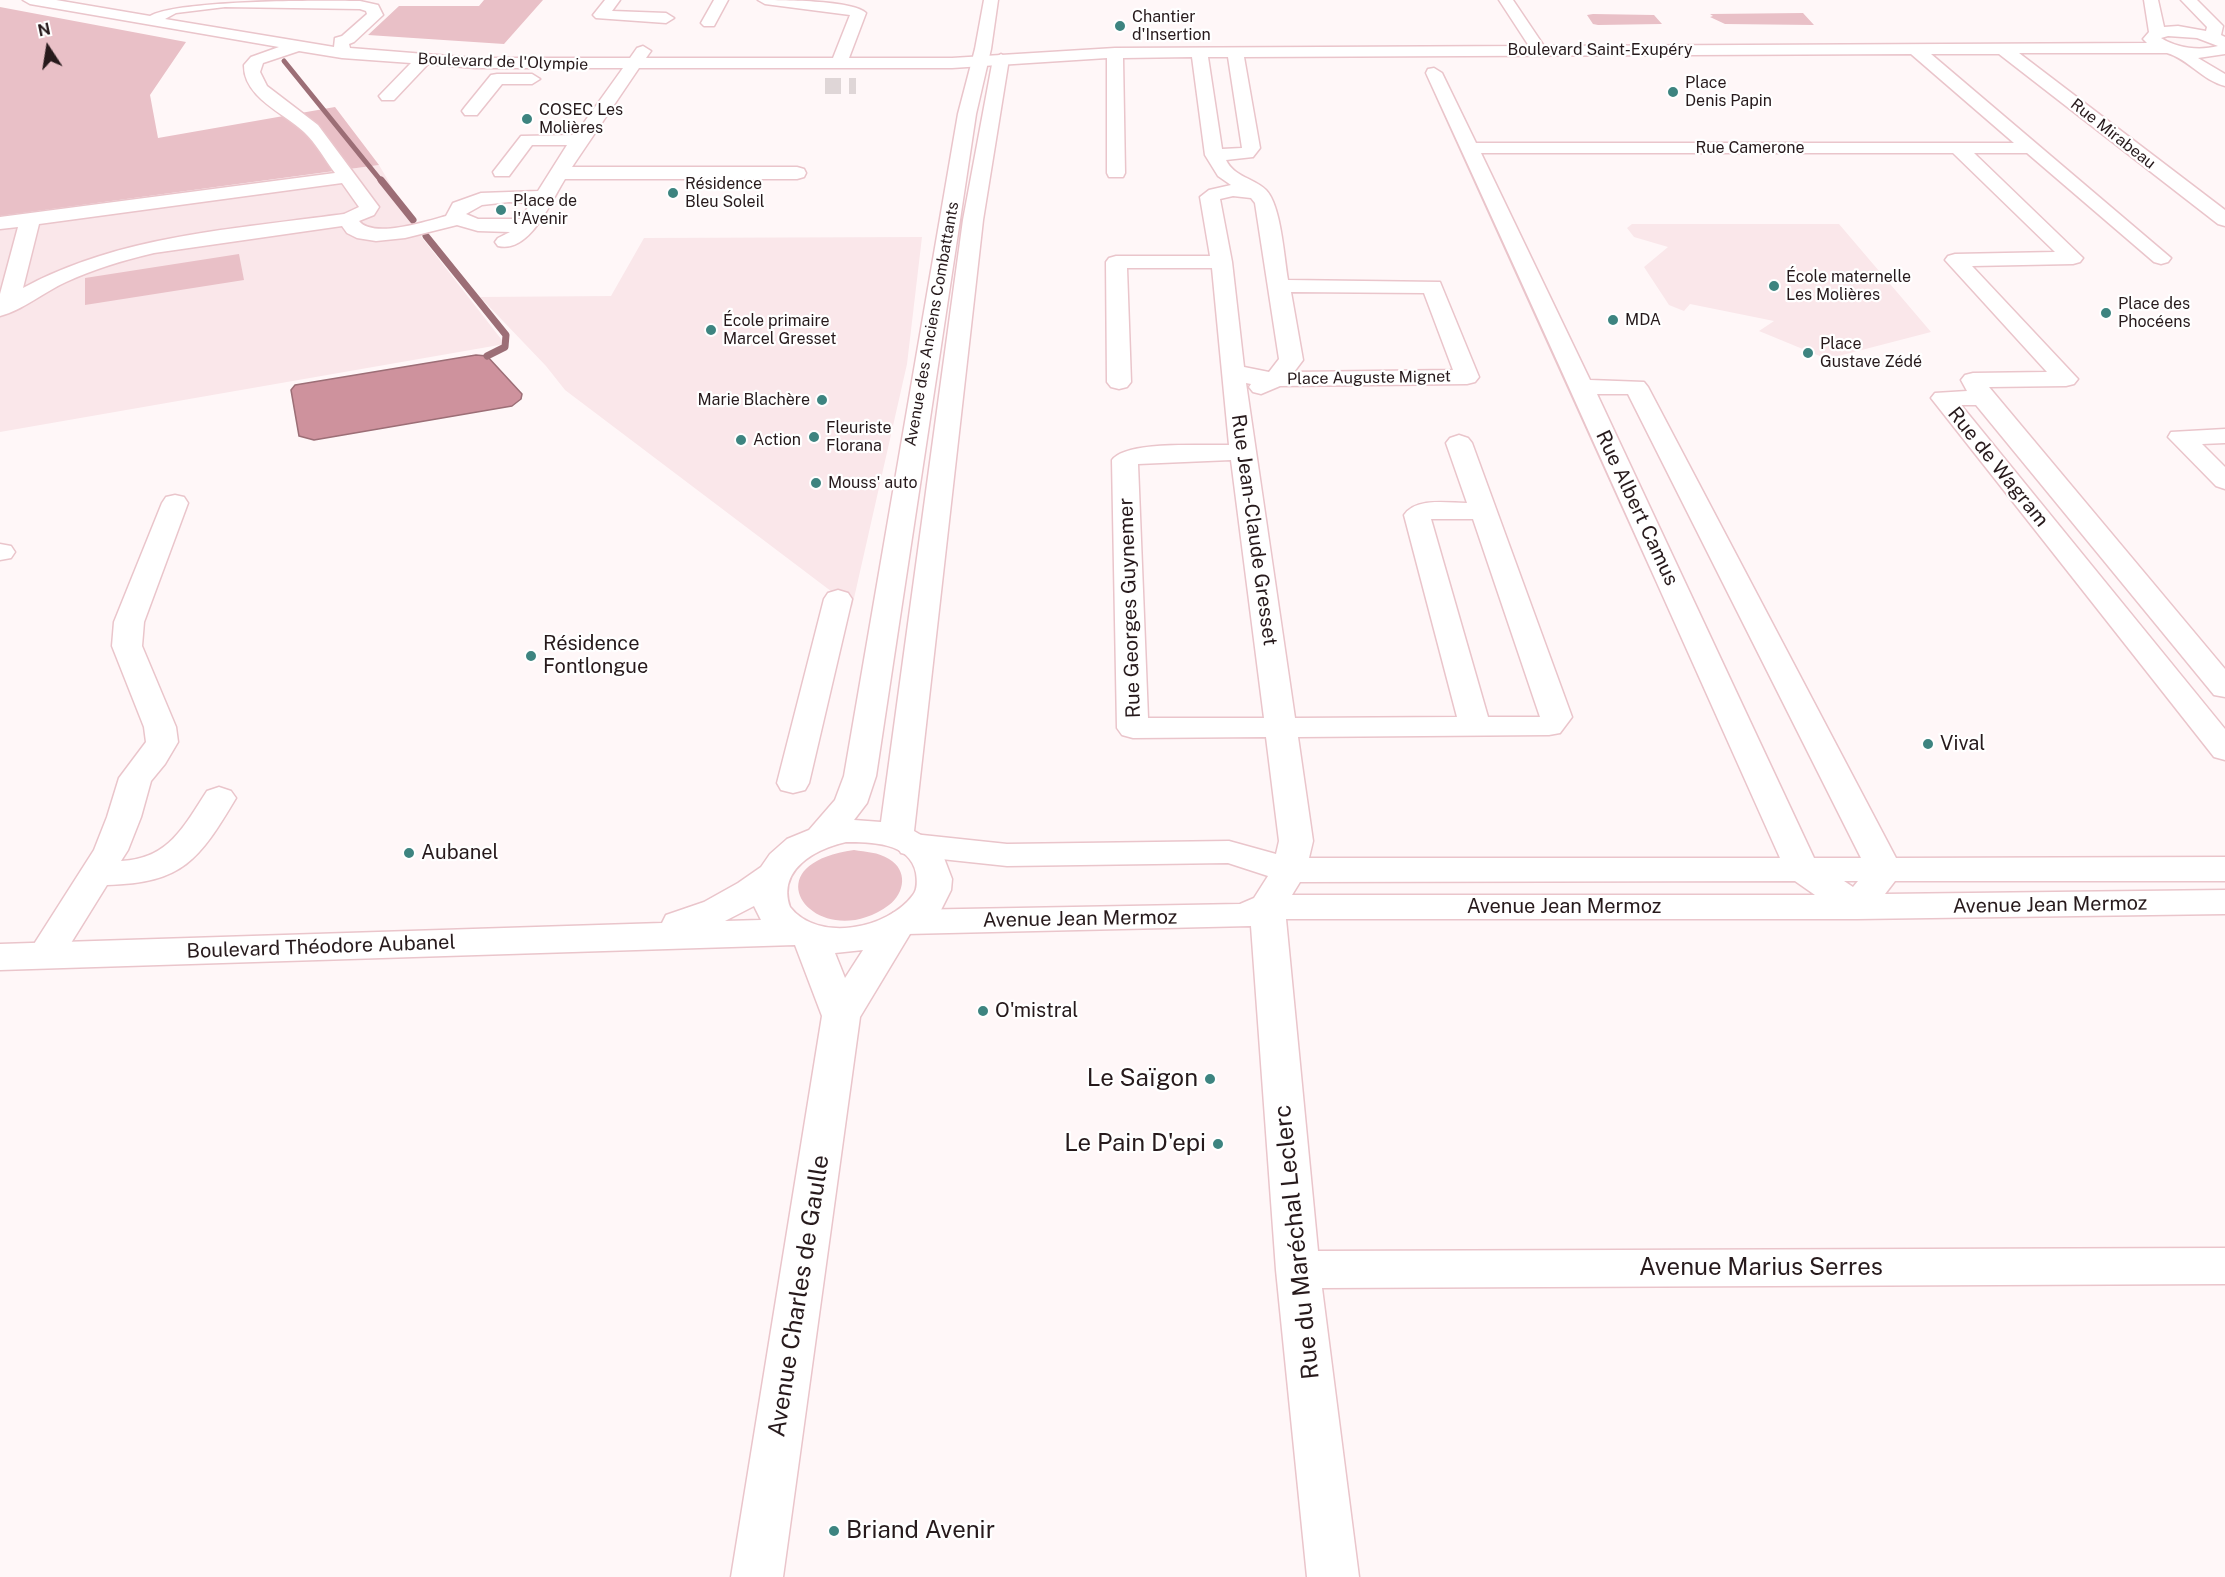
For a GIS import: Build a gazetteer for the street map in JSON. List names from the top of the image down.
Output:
{
  "streets": {
    "street": [
      "Boulevard Saint-Exupéry",
      "Boulevard de l'Olympie",
      "Rue Mirabeau",
      "Rue Camerone",
      "Avenue des Anciens Combattants",
      "Place Auguste Mignet",
      "Rue de Wagram",
      "Rue Albert Camus",
      "Rue Jean-Claude Gresset",
      "Rue Georges Guynemer",
      "Avenue Jean Mermoz",
      "Boulevard Théodore Aubanel",
      "Rue du Maréchal Leclerc",
      "Avenue Marius Serres",
      "Avenue Charles de Gaulle"
    ]
  },
  "crossings": [
    ["Boulevard Saint-Exupéry", "Boulevard de l'Olympie"],
    ["Boulevard Saint-Exupéry", "Rue Mirabeau"],
    ["Boulevard Saint-Exupéry", "Avenue des Anciens Combattants"],
    ["Boulevard de l'Olympie", "Avenue des Anciens Combattants"],
    ["Rue Camerone", "Rue Albert Camus"],
    ["Avenue des Anciens Combattants", "Avenue Jean Mermoz"],
    ["Avenue des Anciens Combattants", "Boulevard Théodore Aubanel"],
    ["Avenue des Anciens Combattants", "Avenue Charles de Gaulle"],
    ["Rue Albert Camus", "Avenue Jean Mermoz"],
    ["Rue Jean-Claude Gresset", "Rue Georges Guynemer"],
    ["Rue Jean-Claude Gresset", "Avenue Jean Mermoz"],
    ["Rue Jean-Claude Gresset", "Rue du Maréchal Leclerc"],
    ["Avenue Jean Mermoz", "Boulevard Théodore Aubanel"],
    ["Avenue Jean Mermoz", "Rue du Maréchal Leclerc"],
    ["Avenue Jean Mermoz", "Avenue Charles de Gaulle"],
    ["Boulevard Théodore Aubanel", "Avenue Charles de Gaulle"],
    ["Rue du Maréchal Leclerc", "Avenue Marius Serres"]
  ],
  "places": [
    "Chantier d'Insertion",
    "Place Denis Papin",
    "COSEC Les Molières",
    "Résidence Bleu Soleil",
    "Place de l'Avenir",
    "École maternelle Les Molières",
    "Place des Phocéens",
    "MDA",
    "École primaire Marcel Gresset",
    "Place Gustave Zédé",
    "Marie Blachère",
    "Fleuriste Florana",
    "Action",
    "Mouss' auto",
    "Résidence Fontlongue",
    "Vival",
    "Aubanel",
    "O'mistral",
    "Le Saïgon",
    "Le Pain D'epi",
    "Briand Avenir"
  ],
  "north": "top"
}
